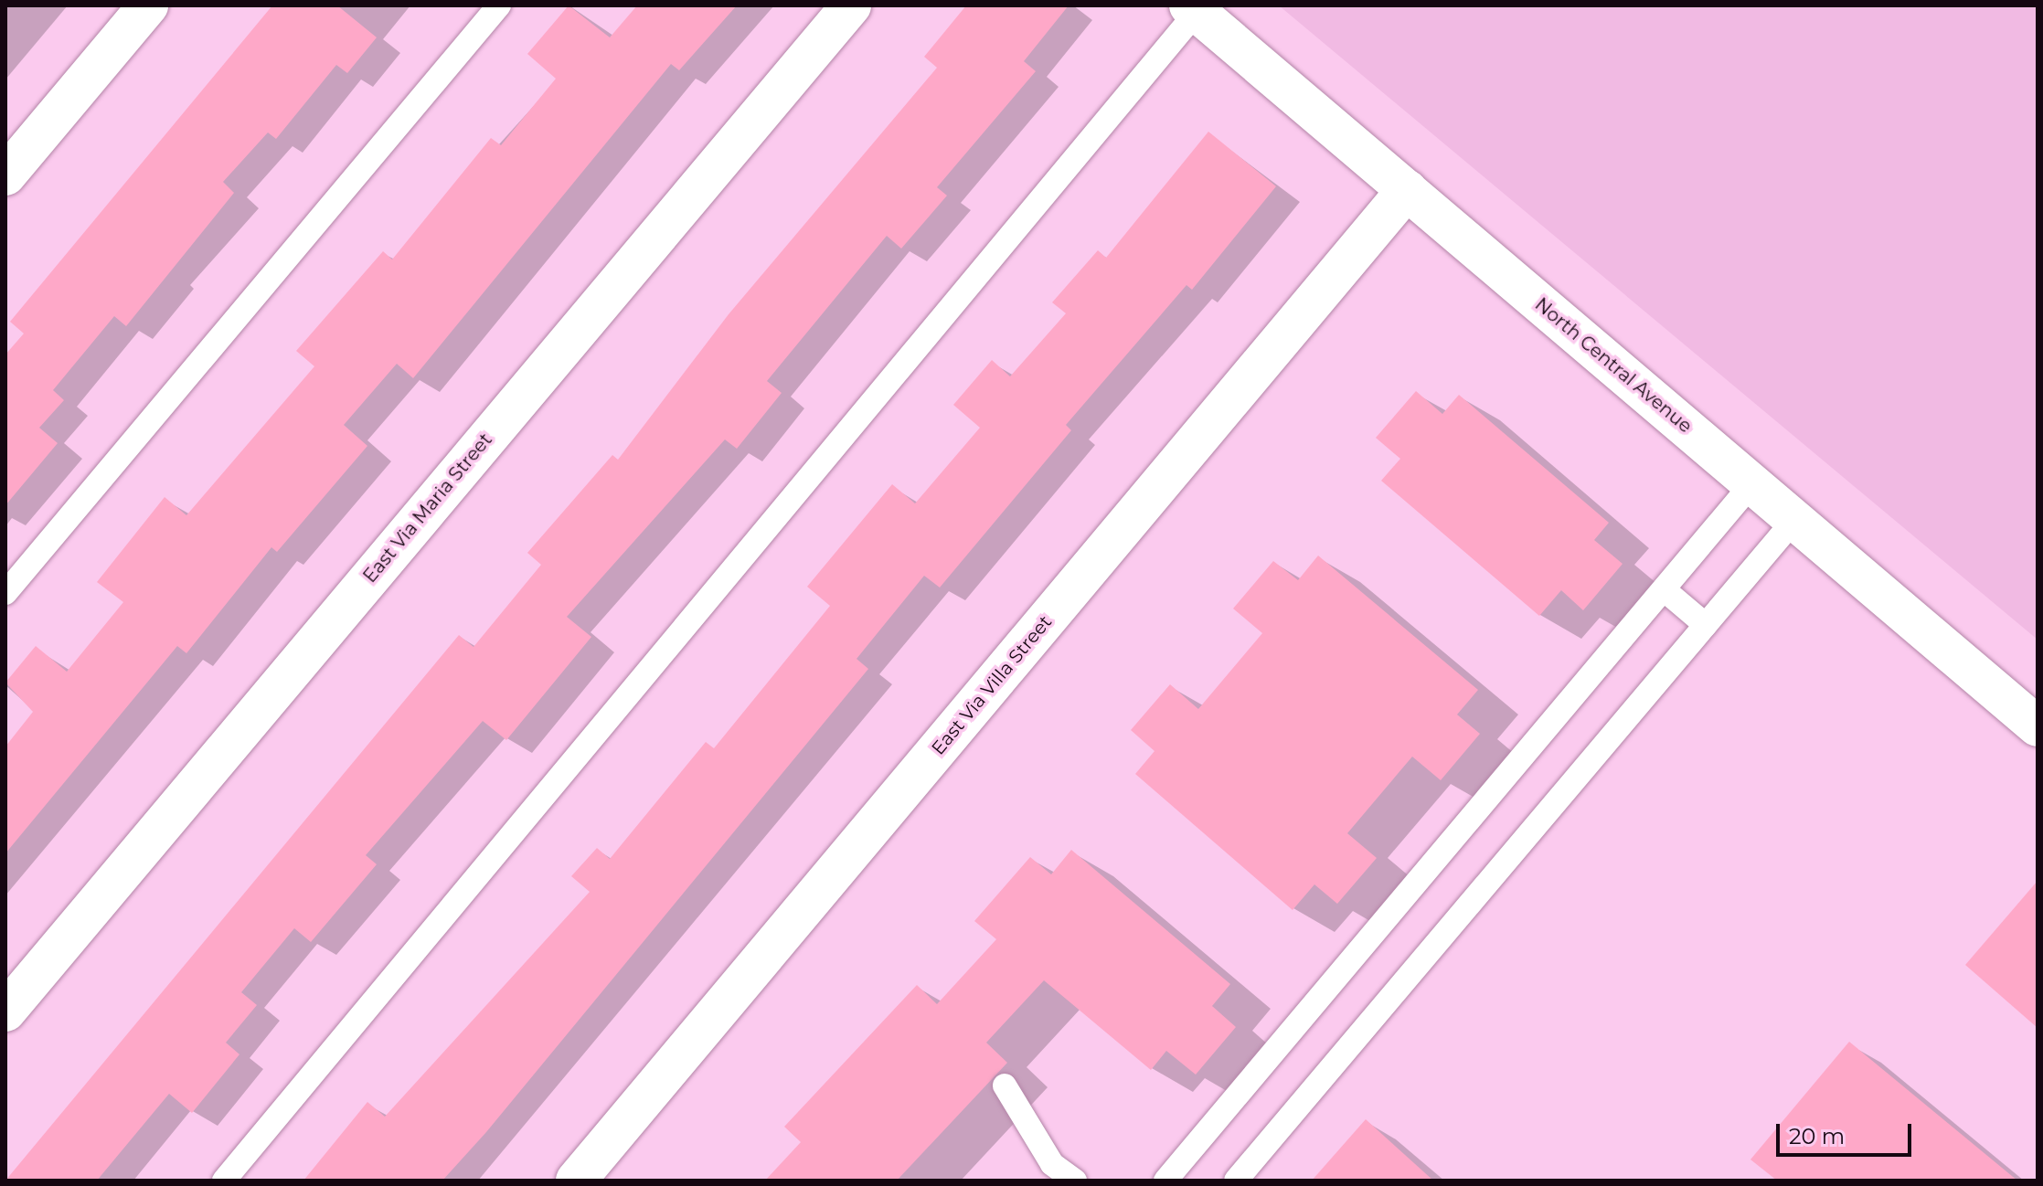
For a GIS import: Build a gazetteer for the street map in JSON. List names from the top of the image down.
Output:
{
  "streets": {
    "street": ["North Central Avenue", "East Via Maria Street", "East Via Villa Street"]
  },
  "crossings": [
    ["North Central Avenue", "East Via Villa Street"]
  ],
  "scale_bar": "20 m"
}
